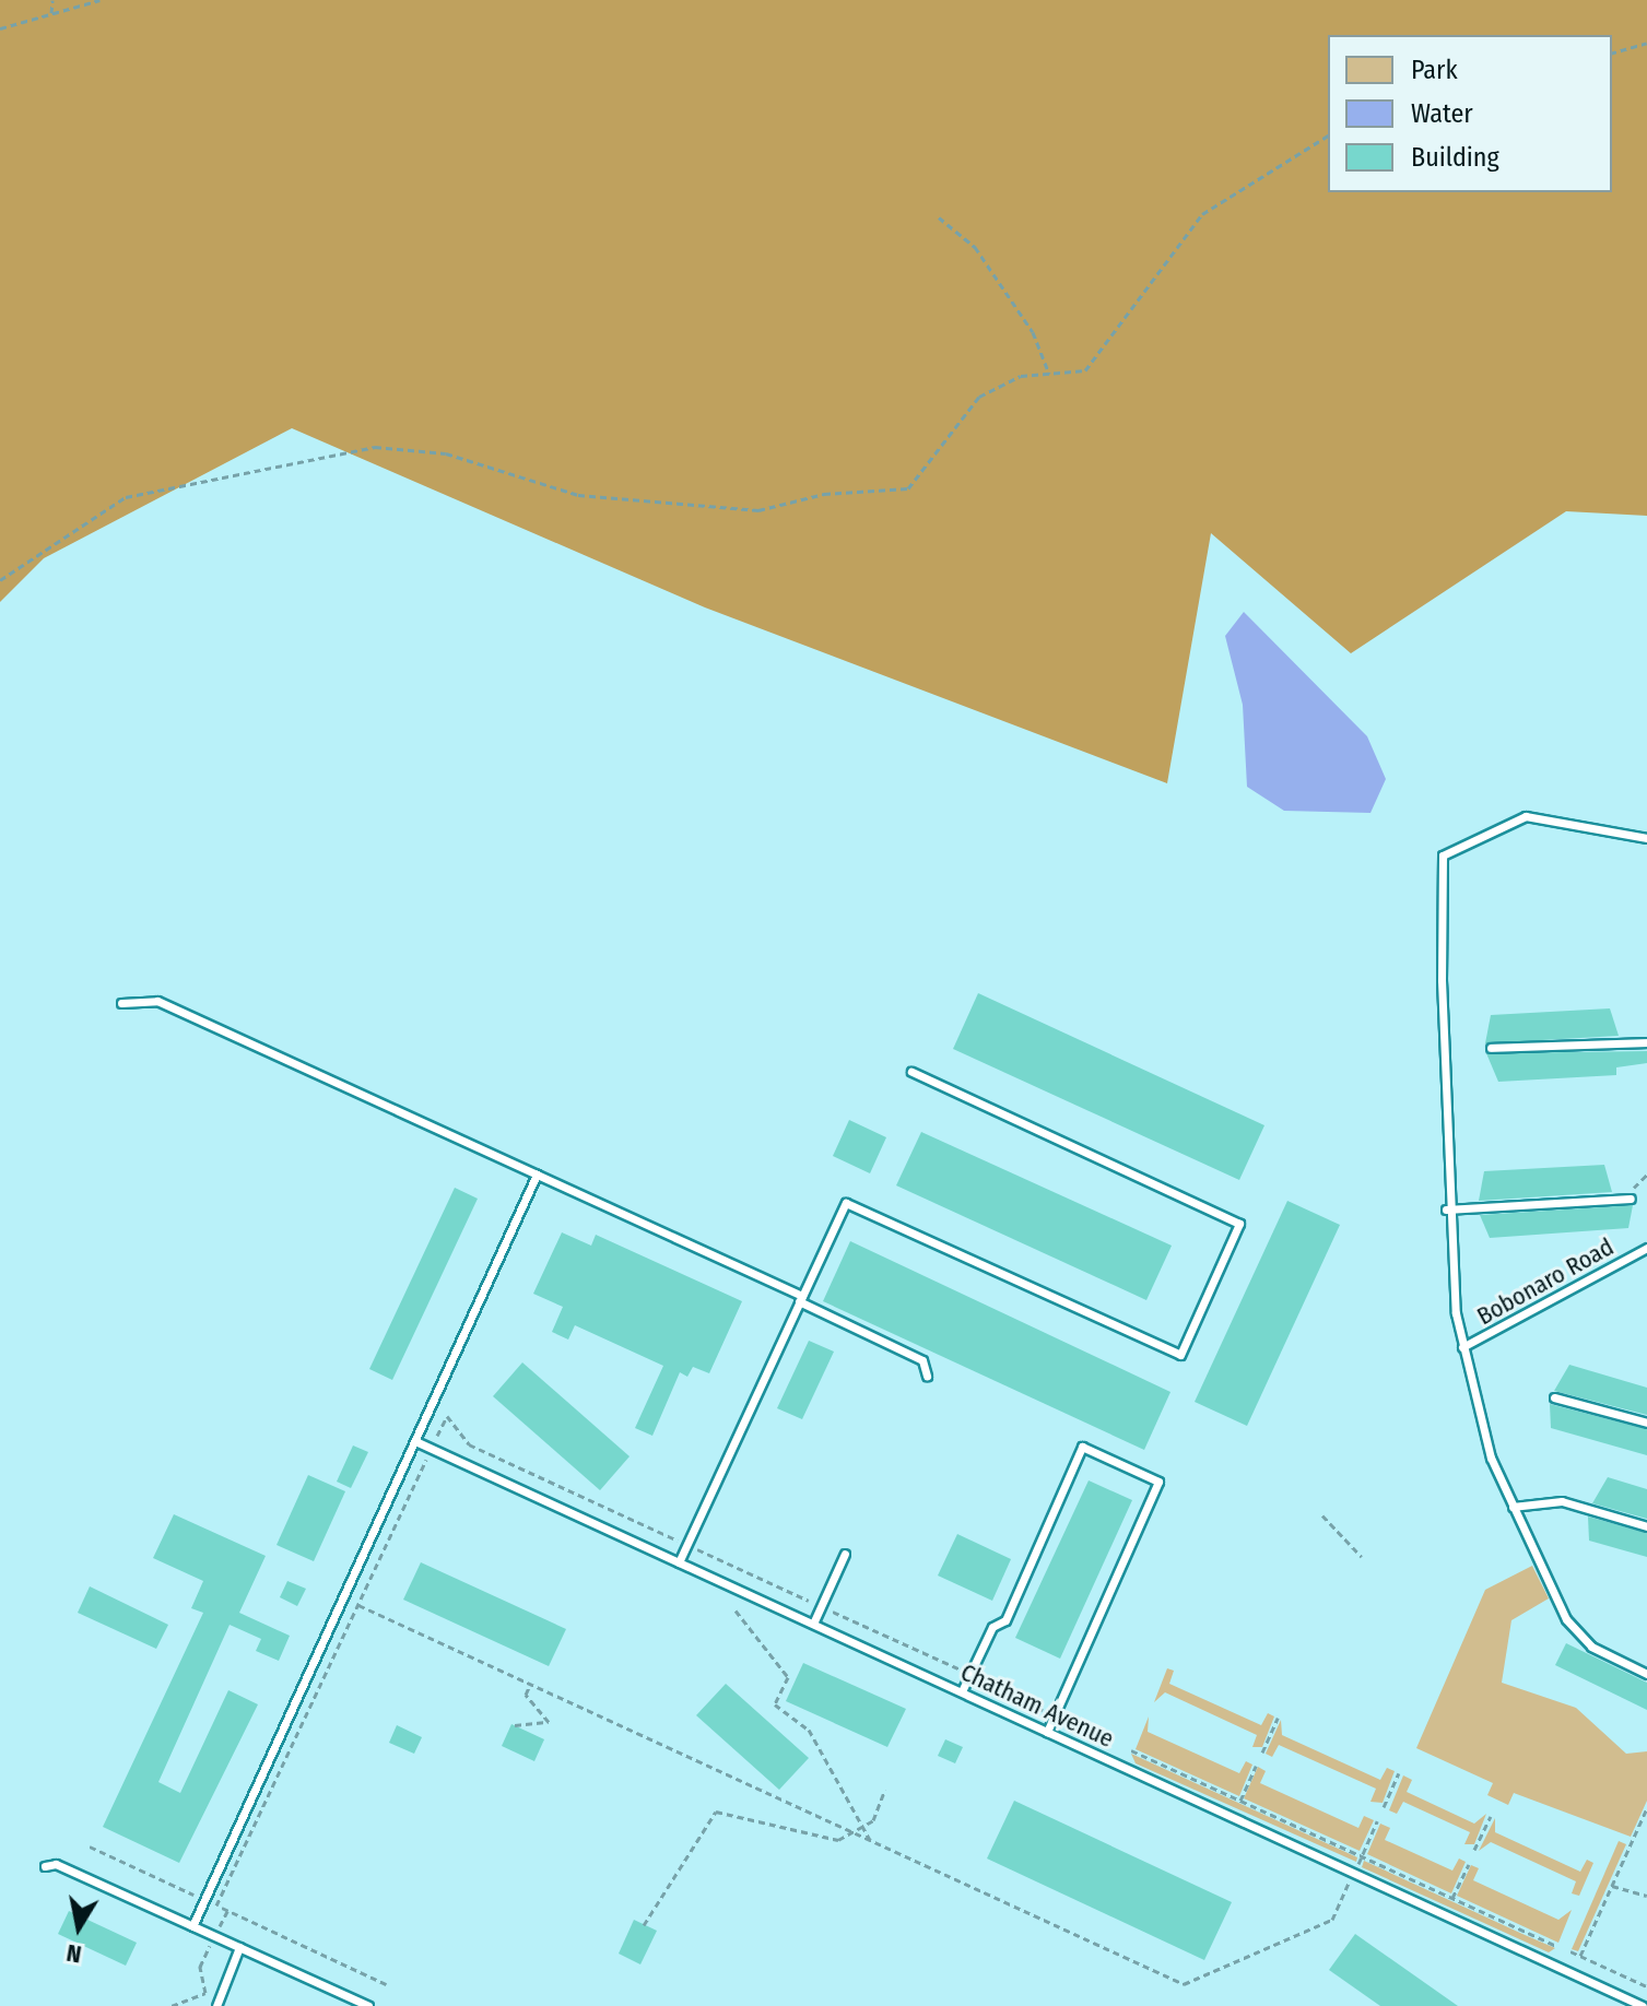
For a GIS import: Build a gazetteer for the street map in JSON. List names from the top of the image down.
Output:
{
  "streets": {
    "lane": ["Bobonaro Road", "Chatham Avenue"]
  },
  "legend": ["Park", "Water", "Building"],
  "north": "bottom"
}
